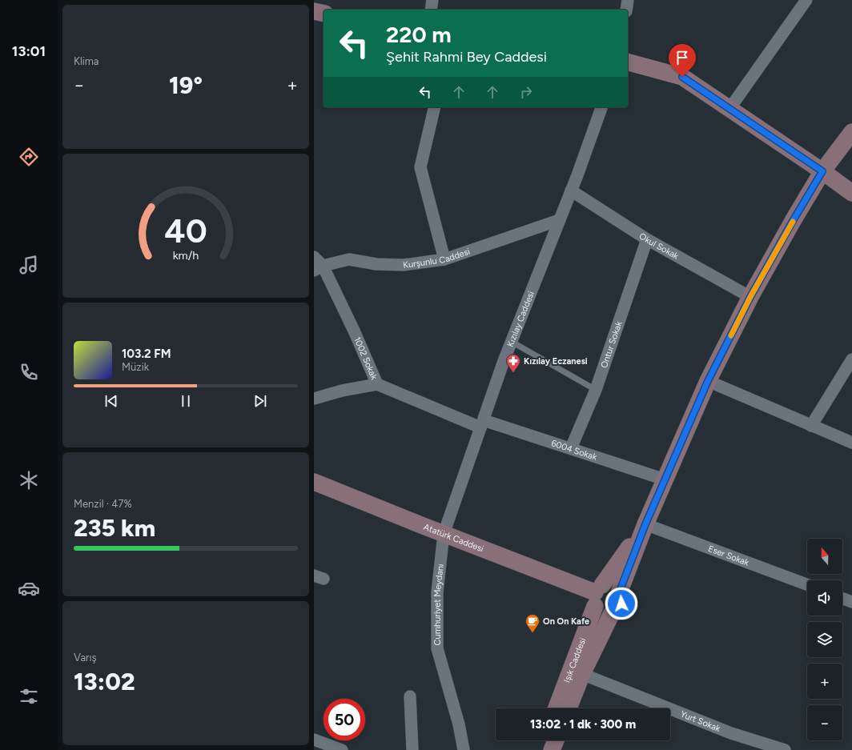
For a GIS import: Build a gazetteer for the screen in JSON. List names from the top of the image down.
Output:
{
  "streets": {
    "main road": ["Atatürk Caddesi", "Işık Caddesi"],
    "street": [
      "Okul Sokak",
      "Kurşunlu Caddesi",
      "Kızılay Caddesi",
      "Ontur Sokak",
      "1002 Sokak",
      "6004 Sokak",
      "Eser Sokak",
      "Cumhuriyet Meydanı",
      "Yurt Sokak"
    ]
  },
  "crossings": [
    ["Okul Sokak", "Kızılay Caddesi"],
    ["Okul Sokak", "Ontur Sokak"],
    ["Okul Sokak", "Işık Caddesi"],
    ["Kurşunlu Caddesi", "Kızılay Caddesi"],
    ["Kurşunlu Caddesi", "1002 Sokak"],
    ["Kızılay Caddesi", "1002 Sokak"],
    ["Kızılay Caddesi", "6004 Sokak"],
    ["Kızılay Caddesi", "Atatürk Caddesi"],
    ["Kızılay Caddesi", "Cumhuriyet Meydanı"],
    ["Ontur Sokak", "6004 Sokak"],
    ["1002 Sokak", "6004 Sokak"],
    ["6004 Sokak", "Işık Caddesi"],
    ["Atatürk Caddesi", "Cumhuriyet Meydanı"],
    ["Atatürk Caddesi", "Işık Caddesi"],
    ["Eser Sokak", "Işık Caddesi"],
    ["Işık Caddesi", "Yurt Sokak"]
  ],
  "places": {
    "pharmacy": ["Kızılay Eczanesi"],
    "cafe": ["On On Kafe"]
  },
  "north": "top",
  "page": {
    "tabs": "13:01",
    "tile": [
      "Klima",
      ["Menzil · 47%", "235 km"],
      ["Varış", "13:02"]
    ],
    "turn": ["220 m", "Şehit Rahmi Bey Caddesi"],
    "heat": ["−", "19°", "+"],
    "song": ["103.2 FM", "Müzik"],
    "map_buttons": ["+", "−"],
    "limit": "50",
    "trip": "13:02 · 1 dk · 300 m",
    "gauge": ["40", "km/h"]
  }
}
